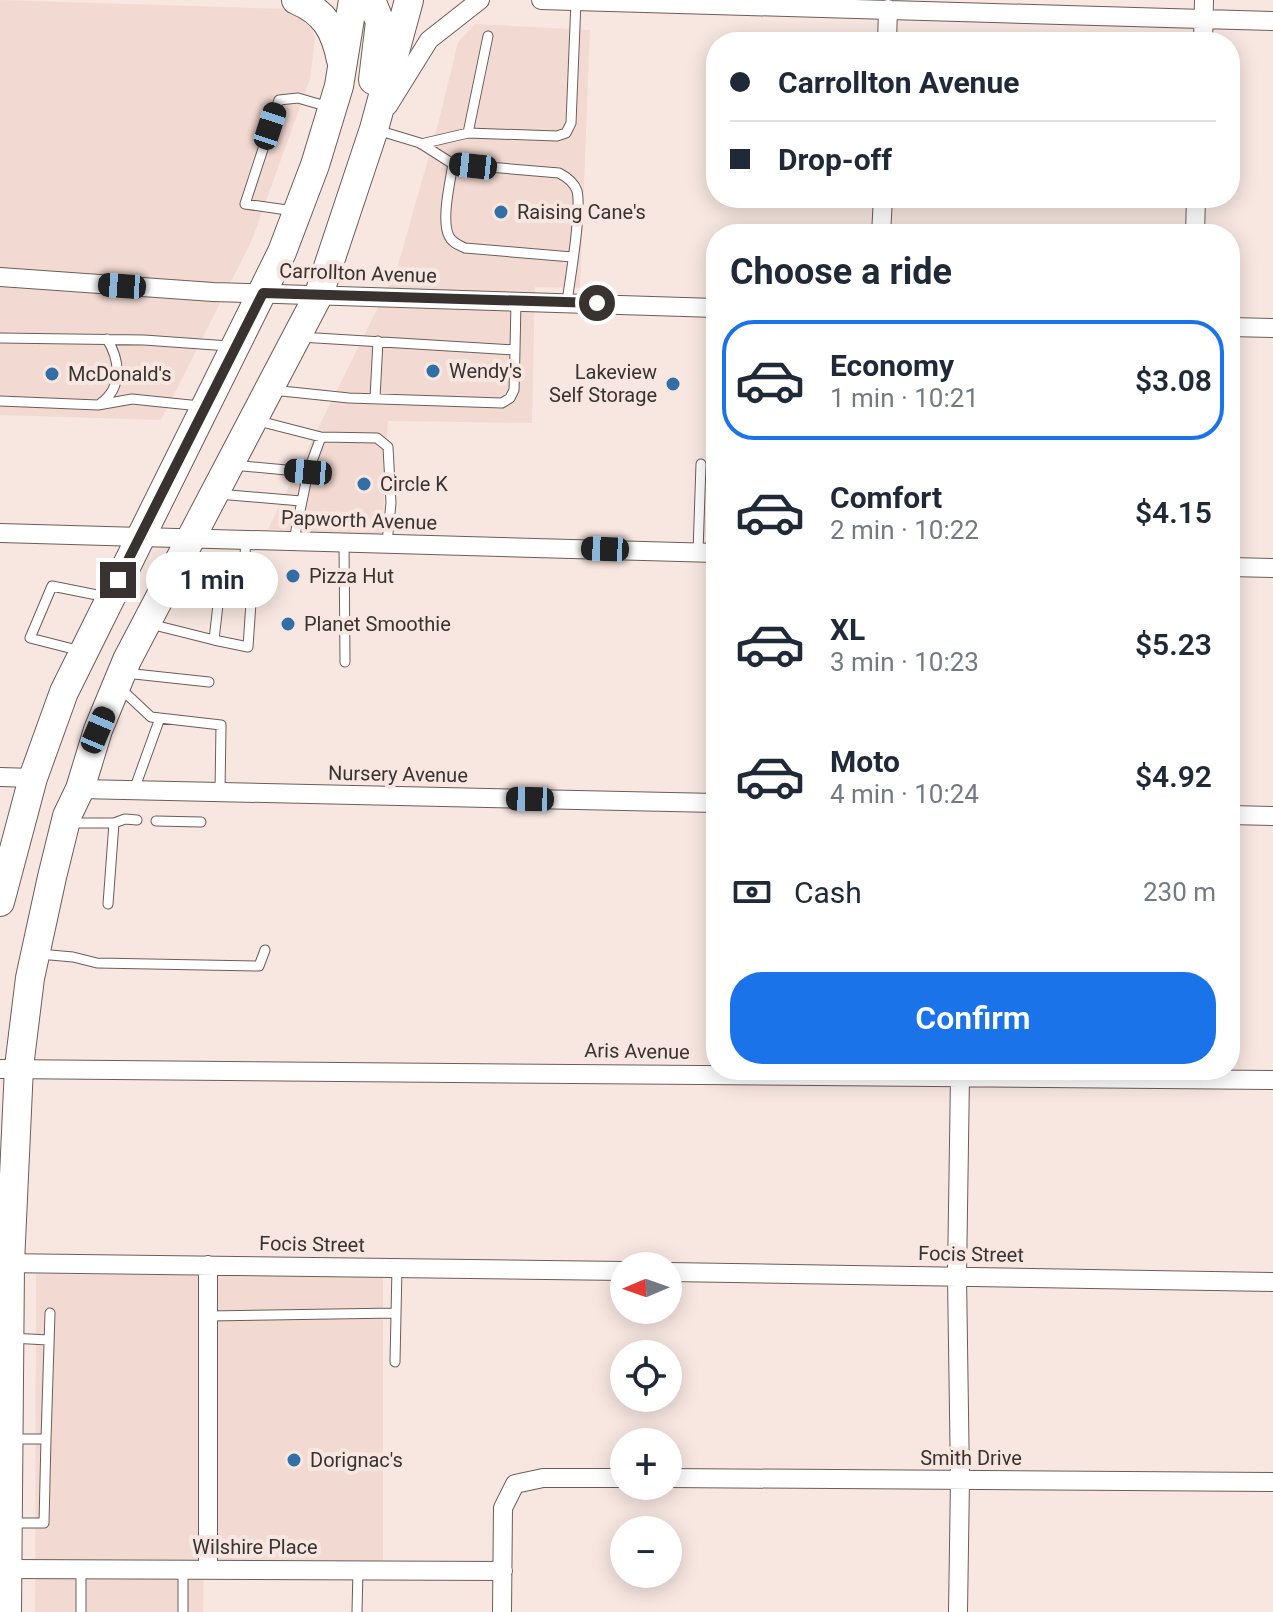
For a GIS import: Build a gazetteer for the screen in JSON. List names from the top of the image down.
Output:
{
  "streets": {
    "street": [
      "Carrollton Avenue",
      "Papworth Avenue",
      "Nursery Avenue",
      "Aris Avenue",
      "Focis Street",
      "Smith Drive",
      "Wilshire Place"
    ]
  },
  "places": [
    "Raising Cane's",
    "Wendy's",
    "McDonald's",
    "Lakeview Self Storage",
    "Circle K",
    "Pizza Hut",
    "Planet Smoothie",
    "Dorignac's"
  ],
  "north": "left",
  "page": {
    "banner": ["Carrollton Avenue", "Drop-off"],
    "heading": "Choose a ride",
    "list": [
      {
        "name": "Economy",
        "note": "1 min · 10:21",
        "value": "$3.08"
      },
      {
        "name": "Comfort",
        "note": "2 min · 10:22",
        "value": "$4.15"
      },
      {
        "name": "XL",
        "note": "3 min · 10:23",
        "value": "$5.23"
      },
      {
        "name": "Moto",
        "note": "4 min · 10:24",
        "value": "$4.92"
      }
    ],
    "bubble": "1 min",
    "pay": ["Cash", "230 m"],
    "buttons": "Confirm",
    "map_buttons": ["+", "−"]
  }
}
